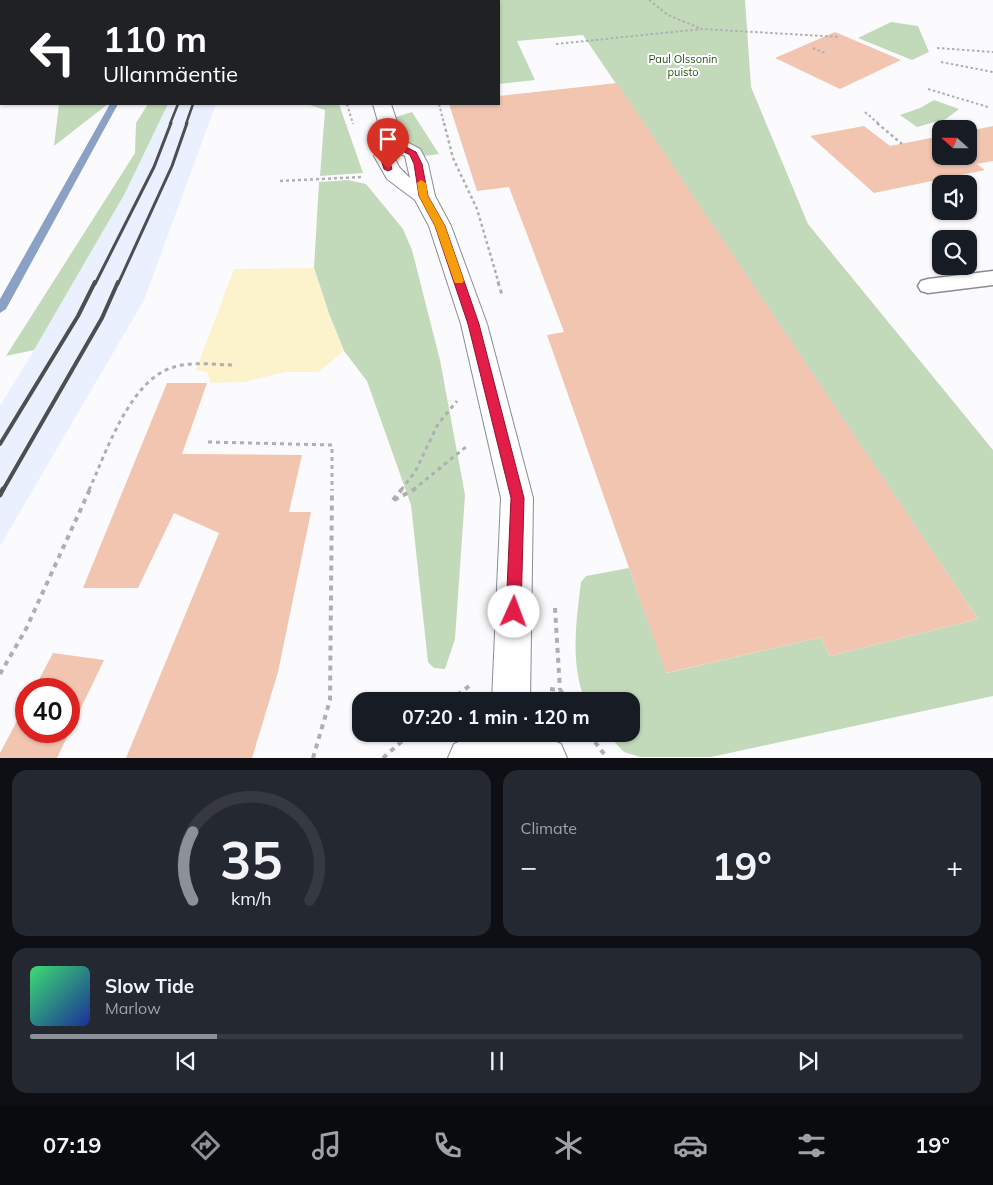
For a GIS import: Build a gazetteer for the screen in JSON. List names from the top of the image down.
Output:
{
  "parks": ["Paul Olssonin puisto"],
  "north": "left",
  "page": {
    "turn": ["110 m", "Ullanmäentie"],
    "limit": "40",
    "trip": "07:20 · 1 min · 120 m",
    "tile": "Climate",
    "heat": ["−", "19°", "+"],
    "song": ["Slow Tide", "Marlow"],
    "tabs": ["07:19", "19°"],
    "gauge": ["35", "km/h"]
  }
}
